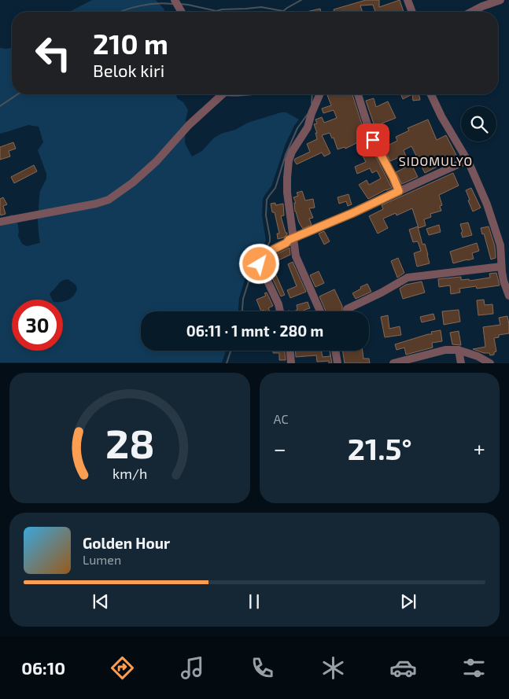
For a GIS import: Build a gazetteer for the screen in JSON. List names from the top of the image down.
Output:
{
  "districts": ["SIDOMULYO"],
  "page": {
    "turn": ["210 m", "Belok kiri"],
    "limit": "30",
    "trip": "06:11 · 1 mnt · 280 m",
    "tile": "AC",
    "heat": ["−", "21.5°", "+"],
    "song": ["Golden Hour", "Lumen"],
    "tabs": "06:10",
    "gauge": ["28", "km/h"]
  }
}
